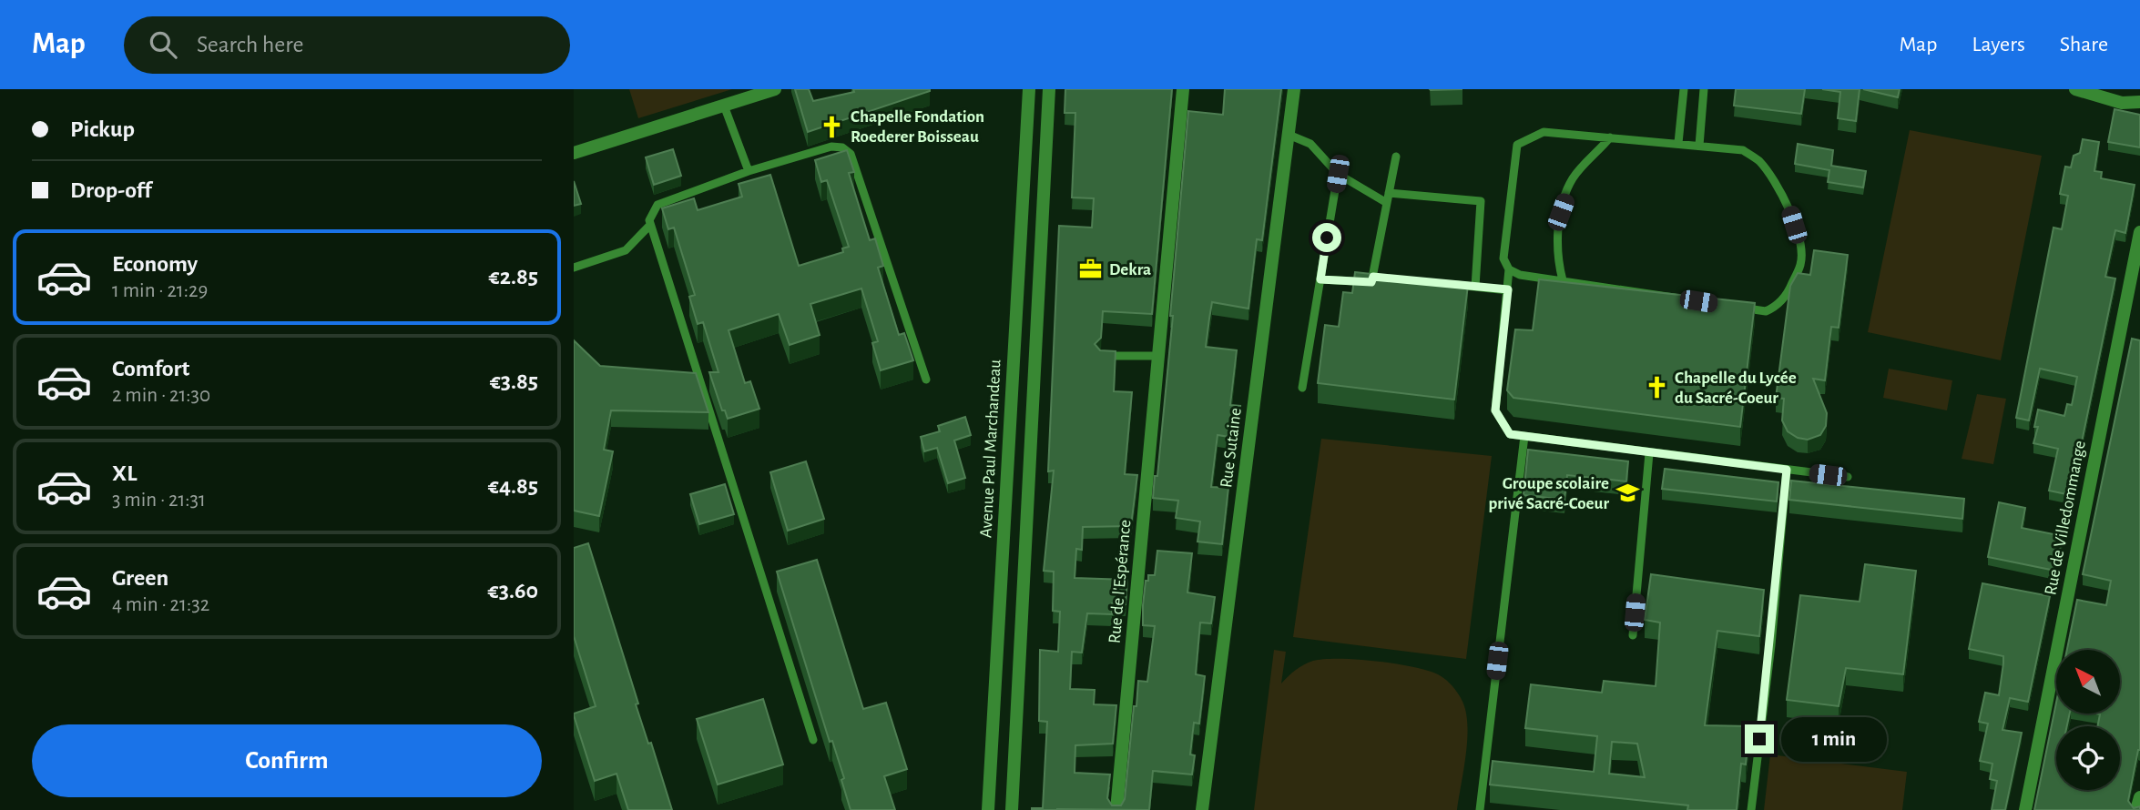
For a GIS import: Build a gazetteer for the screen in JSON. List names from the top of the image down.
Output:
{
  "streets": {
    "street": [
      "Rue Sutaine",
      "Avenue Paul Marchandeau",
      "Rue de Villedommange",
      "Rue de l'Espérance"
    ]
  },
  "places": {
    "church": ["Chapelle Fondation Roederer Boisseau", "Chapelle du Lycée du Sacré-Coeur"],
    "office": ["Dekra"],
    "school or university": ["Groupe scolaire privé Sacré-Coeur"]
  },
  "north": "top left",
  "page": {
    "header": "Map",
    "search": "Search here",
    "nav": ["Map", "Layers", "Share"],
    "banner": ["Pickup", "Drop-off"],
    "list": [
      {
        "name": "Economy",
        "note": "1 min · 21:29",
        "value": "€2.85"
      },
      {
        "name": "Comfort",
        "note": "2 min · 21:30",
        "value": "€3.85"
      },
      {
        "name": "XL",
        "note": "3 min · 21:31",
        "value": "€4.85"
      },
      {
        "name": "Green",
        "note": "4 min · 21:32",
        "value": "€3.60"
      }
    ],
    "buttons": "Confirm",
    "bubble": "1 min"
  }
}
